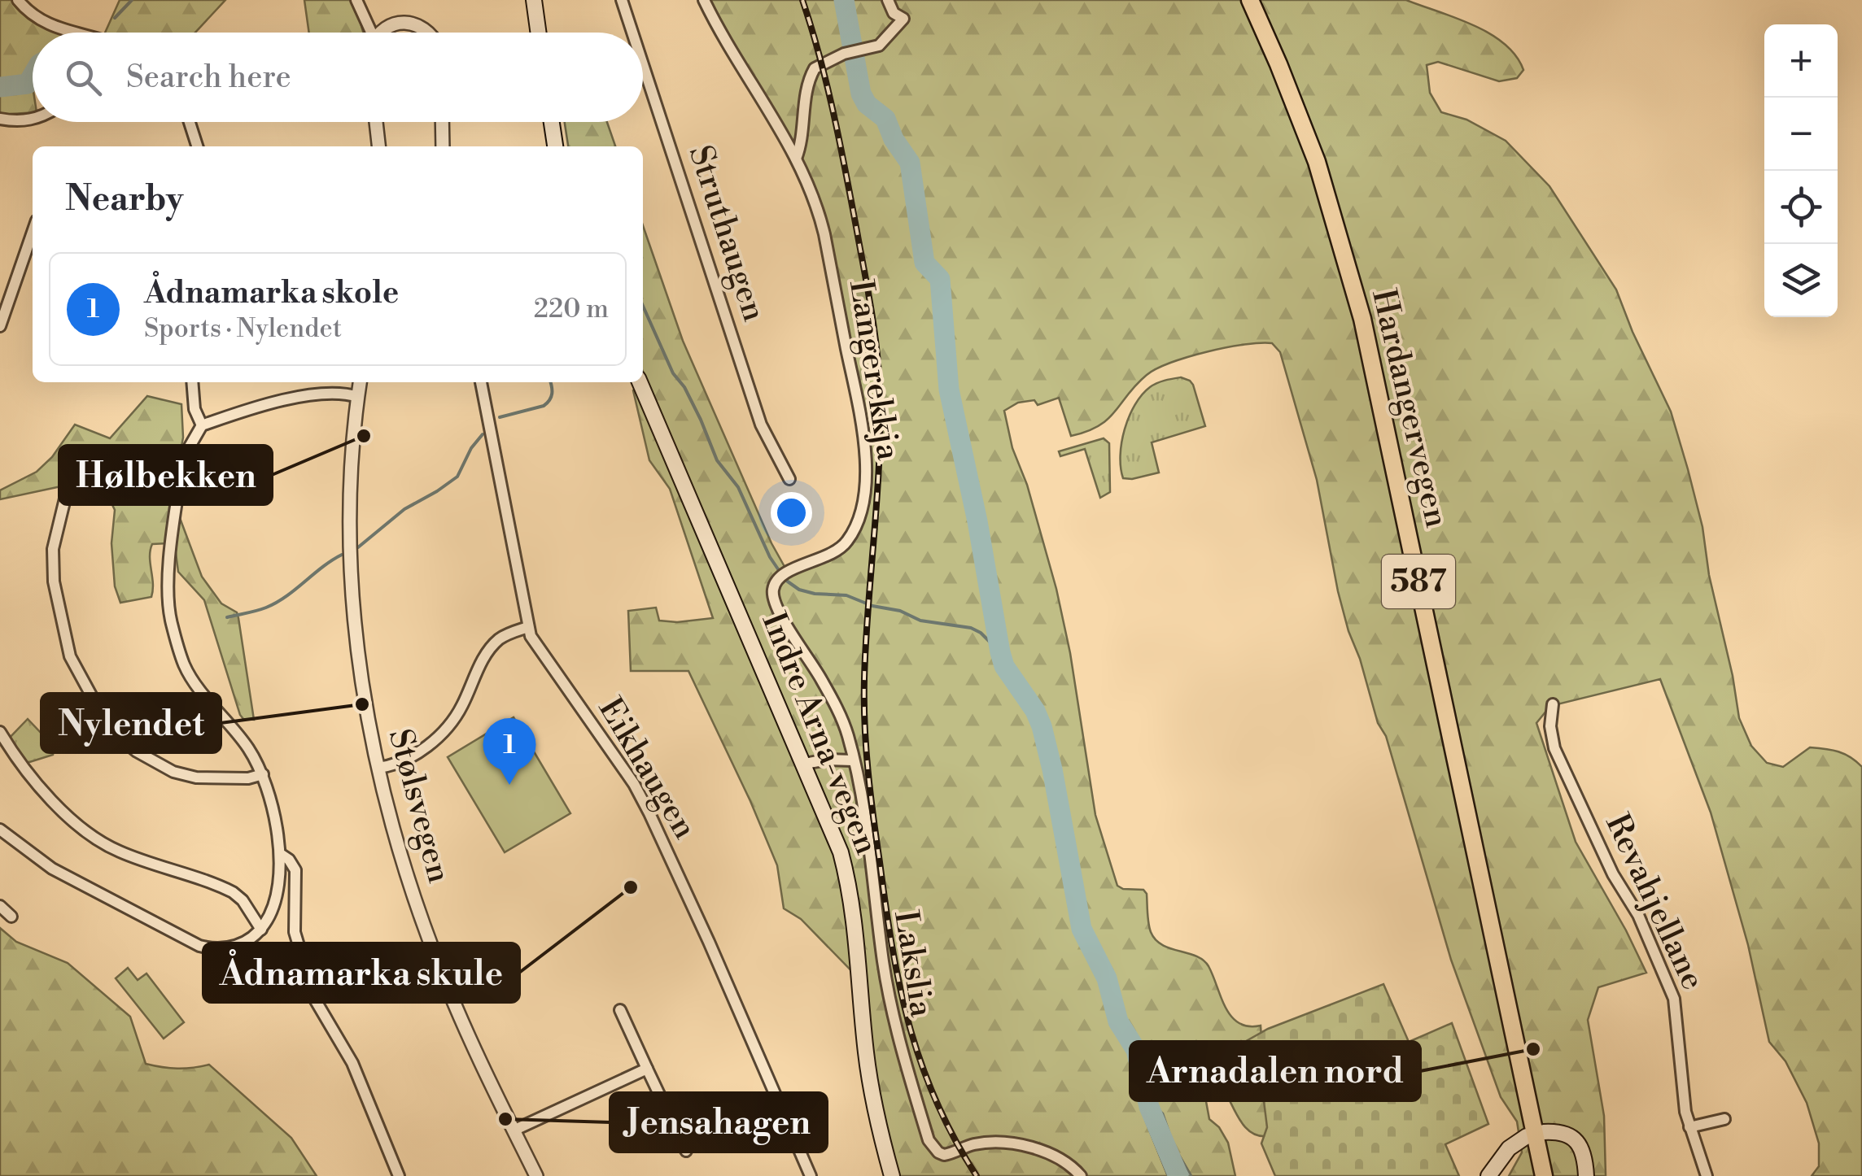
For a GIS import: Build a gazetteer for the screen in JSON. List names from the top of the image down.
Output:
{
  "streets": {
    "main road": ["Hardangervegen", "587", "Indre Arna-vegen"],
    "street": [
      "Struthaugen",
      "Langerekkja",
      "Eikhaugen",
      "Stølsvegen",
      "Revahjellane",
      "Lakslia"
    ]
  },
  "crossings": [
    ["Langerekkja", "Lakslia"]
  ],
  "places": [
    "Hølbekken",
    "Nylendet",
    "Ådnamarka skule",
    "Arnadalen nord",
    "Jensahagen"
  ],
  "page": {
    "map_buttons": ["+", "−"],
    "search": "Search here",
    "heading": "Nearby",
    "list": [
      {
        "mark": "1",
        "name": "Ådnamarka skole",
        "note": "Sports · Nylendet",
        "value": "220 m"
      }
    ],
    "pins": "1"
  }
}
